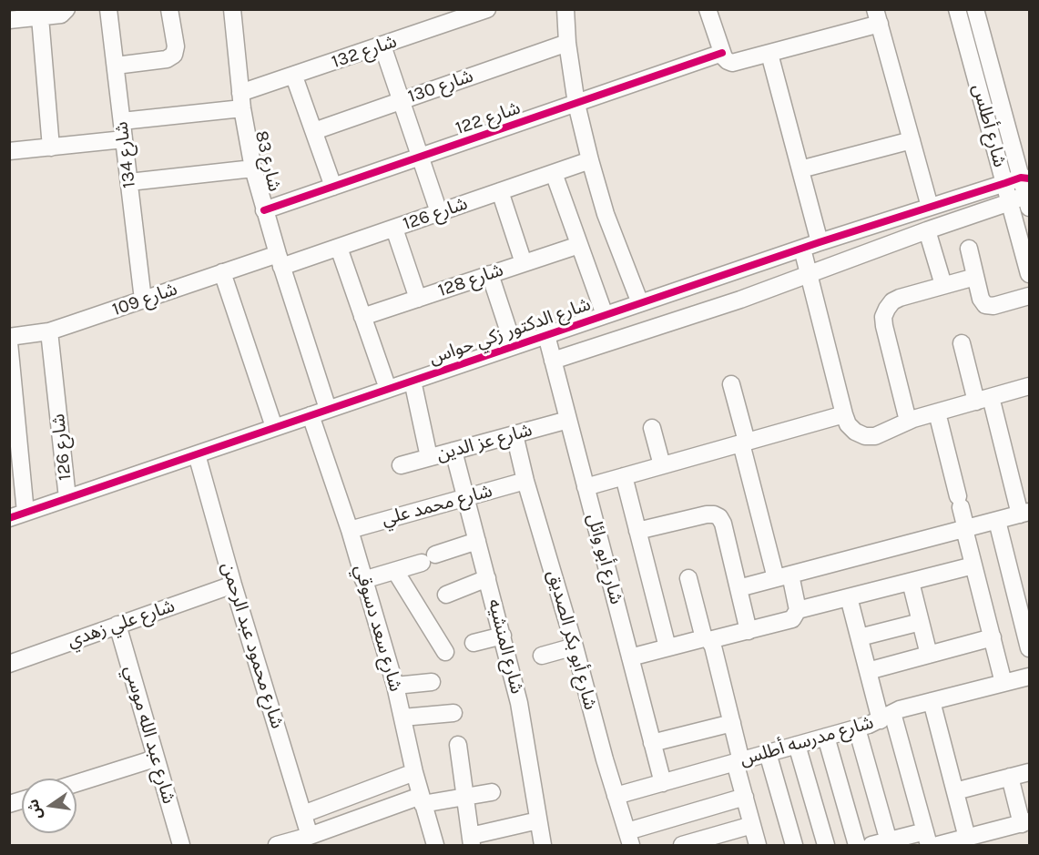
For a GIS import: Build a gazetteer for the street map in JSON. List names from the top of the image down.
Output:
{
  "streets": {
    "street": [
      "شارع 132",
      "شارع 130",
      "شارع 122",
      "شارع أطلس",
      "شارع 134",
      "شارع 83",
      "شارع 126",
      "شارع 128",
      "شارع 109",
      "شارع الدكتور زكي حواس",
      "شارع عز الدين",
      "شارع محمد علي",
      "شارع أبو وائل",
      "شارع علي زهدي",
      "شارع سعد دسوقي",
      "شارع أبو بكر الصديق",
      "شارع محمود عبد الرحمن",
      "شارع المنشيه",
      "شارع عبد الله موسي",
      "شارع مدرسه أطلس"
    ]
  },
  "crossings": [
    ["شارع 132", "شارع 134"],
    ["شارع 132", "شارع 83"],
    ["شارع 122", "شارع 83"],
    ["شارع أطلس", "شارع الدكتور زكي حواس"],
    ["شارع 134", "شارع 109"],
    ["شارع 83", "شارع 126"],
    ["شارع 83", "شارع 109"],
    ["شارع 83", "شارع الدكتور زكي حواس"],
    ["شارع 126", "شارع 109"],
    ["شارع 126", "شارع الدكتور زكي حواس"],
    ["شارع الدكتور زكي حواس", "شارع أبو وائل"],
    ["شارع الدكتور زكي حواس", "شارع سعد دسوقي"],
    ["شارع الدكتور زكي حواس", "شارع محمود عبد الرحمن"],
    ["شارع عز الدين", "شارع أبو وائل"],
    ["شارع عز الدين", "شارع أبو بكر الصديق"],
    ["شارع عز الدين", "شارع المنشيه"],
    ["شارع محمد علي", "شارع سعد دسوقي"],
    ["شارع محمد علي", "شارع أبو بكر الصديق"],
    ["شارع محمد علي", "شارع المنشيه"],
    ["شارع أبو وائل", "شارع مدرسه أطلس"],
    ["شارع علي زهدي", "شارع محمود عبد الرحمن"],
    ["شارع علي زهدي", "شارع عبد الله موسي"],
    ["شارع أبو بكر الصديق", "شارع مدرسه أطلس"]
  ],
  "north": "left"
}
